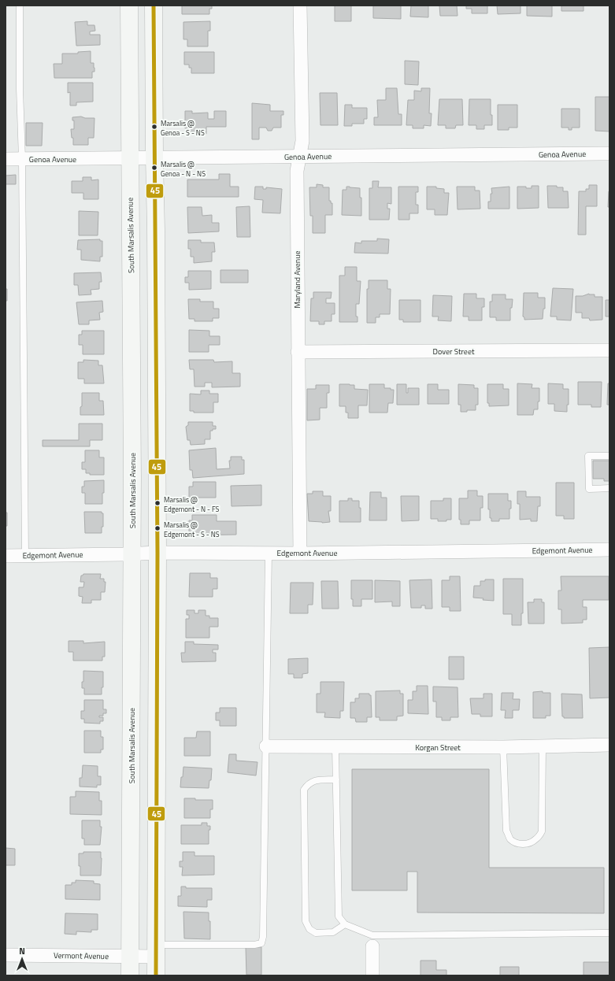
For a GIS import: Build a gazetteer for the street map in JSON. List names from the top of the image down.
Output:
{
  "streets": {
    "main road": ["South Marsalis Avenue"],
    "street": [
      "Genoa Avenue",
      "Maryland Avenue",
      "Dover Street",
      "Edgemont Avenue",
      "Korgan Street",
      "Vermont Avenue"
    ]
  },
  "crossings": [
    ["Genoa Avenue", "South Marsalis Avenue"],
    ["Genoa Avenue", "Maryland Avenue"],
    ["South Marsalis Avenue", "Edgemont Avenue"],
    ["South Marsalis Avenue", "Vermont Avenue"],
    ["Maryland Avenue", "Dover Street"],
    ["Maryland Avenue", "Edgemont Avenue"]
  ],
  "places": [
    "Marsalis @ Genoa - S - NS",
    "Marsalis @ Genoa - N - NS",
    "Marsalis @ Edgemont - N - FS",
    "Marsalis @ Edgemont - S - NS"
  ],
  "lines": ["transit line 45"],
  "north": "top"
}
